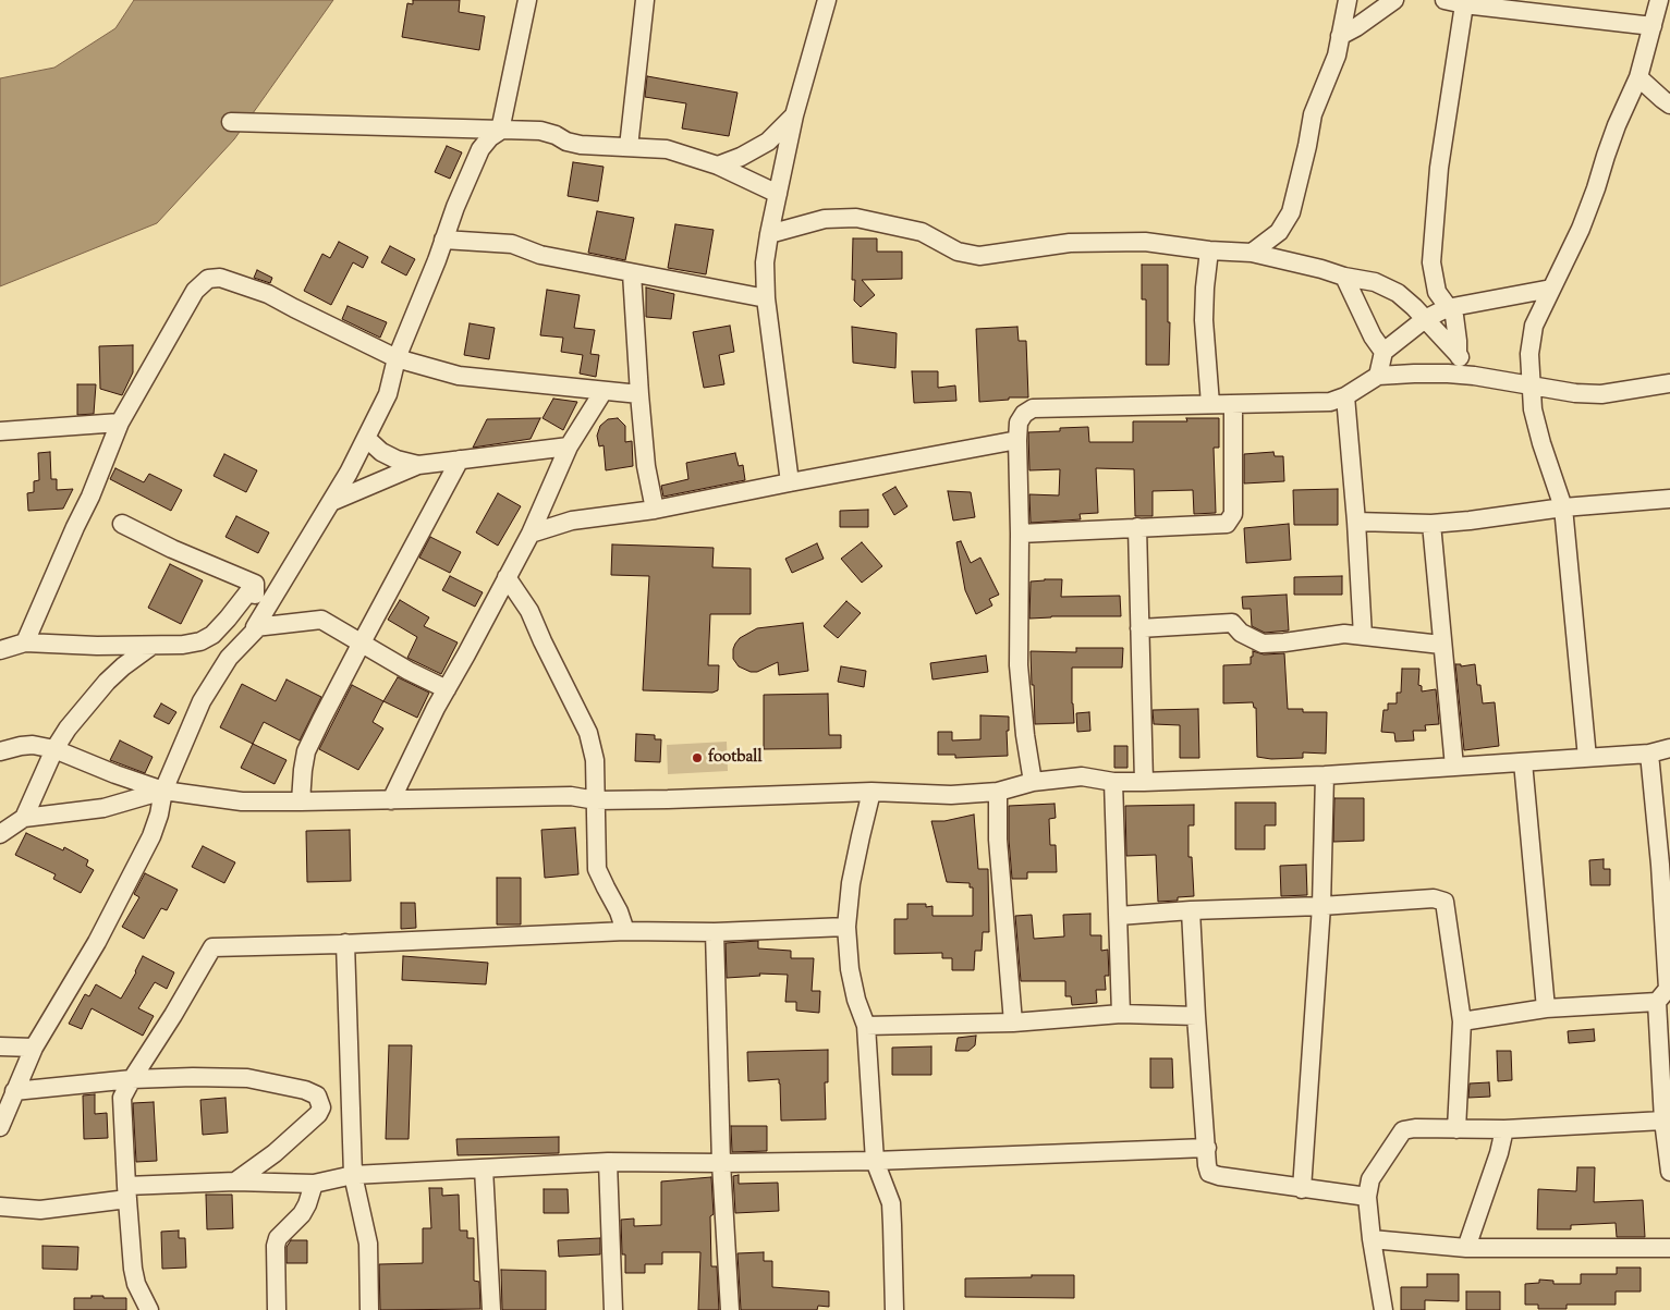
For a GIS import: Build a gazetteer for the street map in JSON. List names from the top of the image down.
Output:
{
  "places": ["football"]
}
